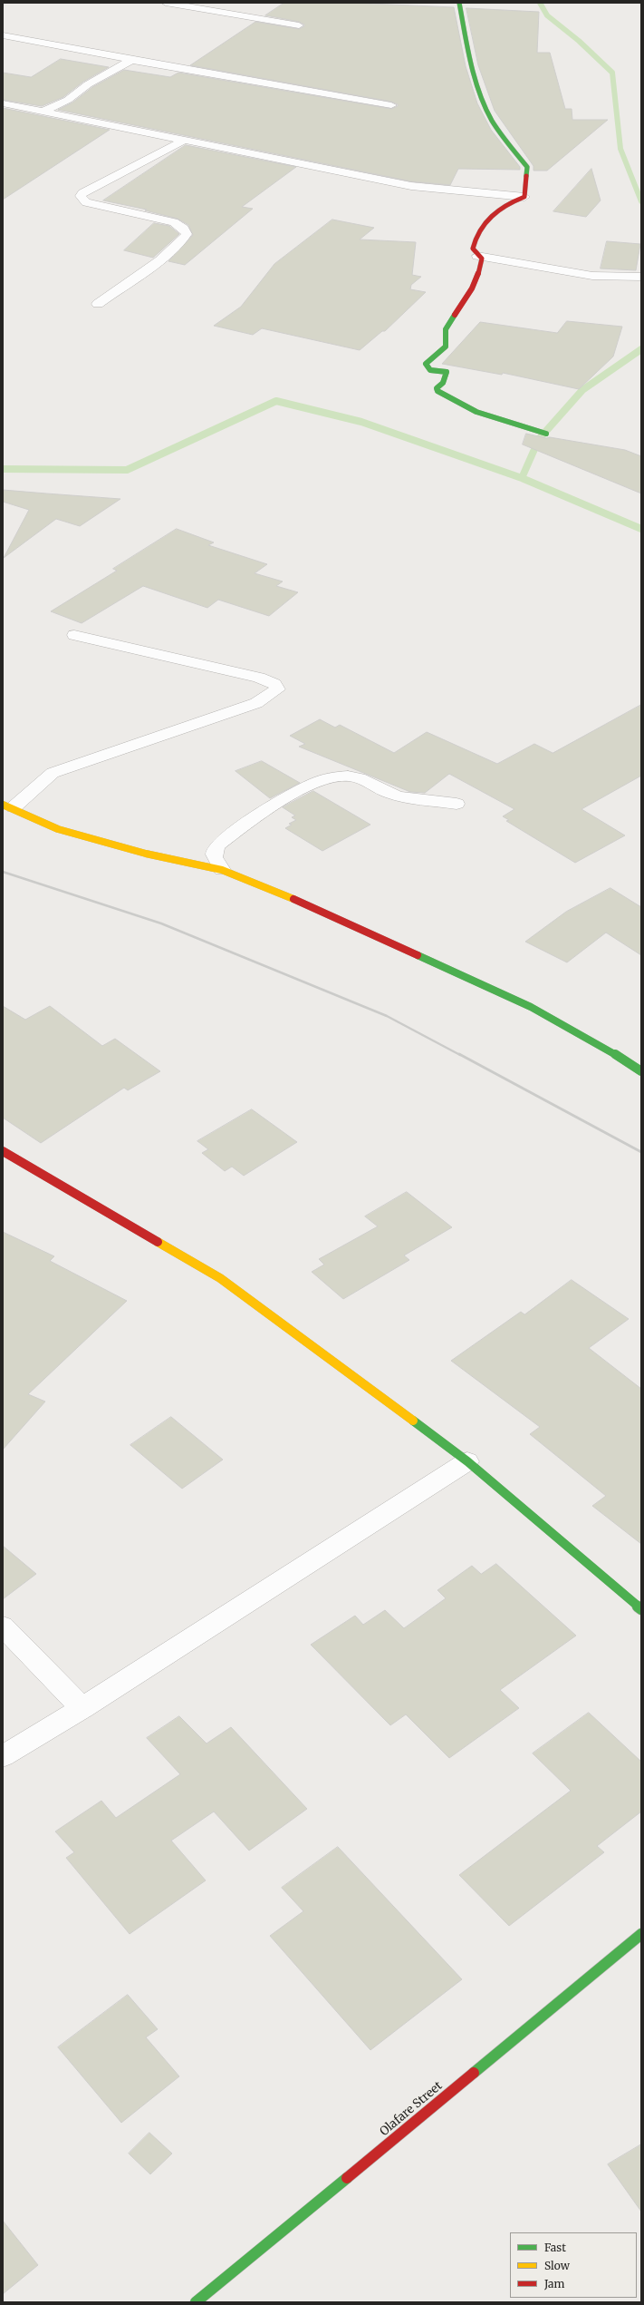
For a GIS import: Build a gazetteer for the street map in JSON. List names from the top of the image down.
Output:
{
  "streets": {
    "street": ["Olafare Street"]
  },
  "legend": ["Fast", "Slow", "Jam"]
}
